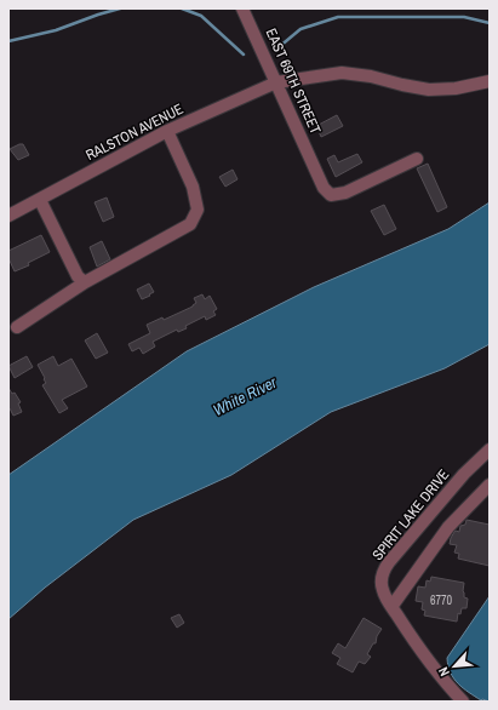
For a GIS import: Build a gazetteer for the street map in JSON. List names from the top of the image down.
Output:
{
  "streets": {
    "street": ["EAST 69TH STREET", "RALSTON AVENUE", "SPIRIT LAKE DRIVE"]
  },
  "crossings": [
    ["EAST 69TH STREET", "RALSTON AVENUE"]
  ],
  "water": ["White River"],
  "house_numbers": ["6770"],
  "north": "bottom left"
}
